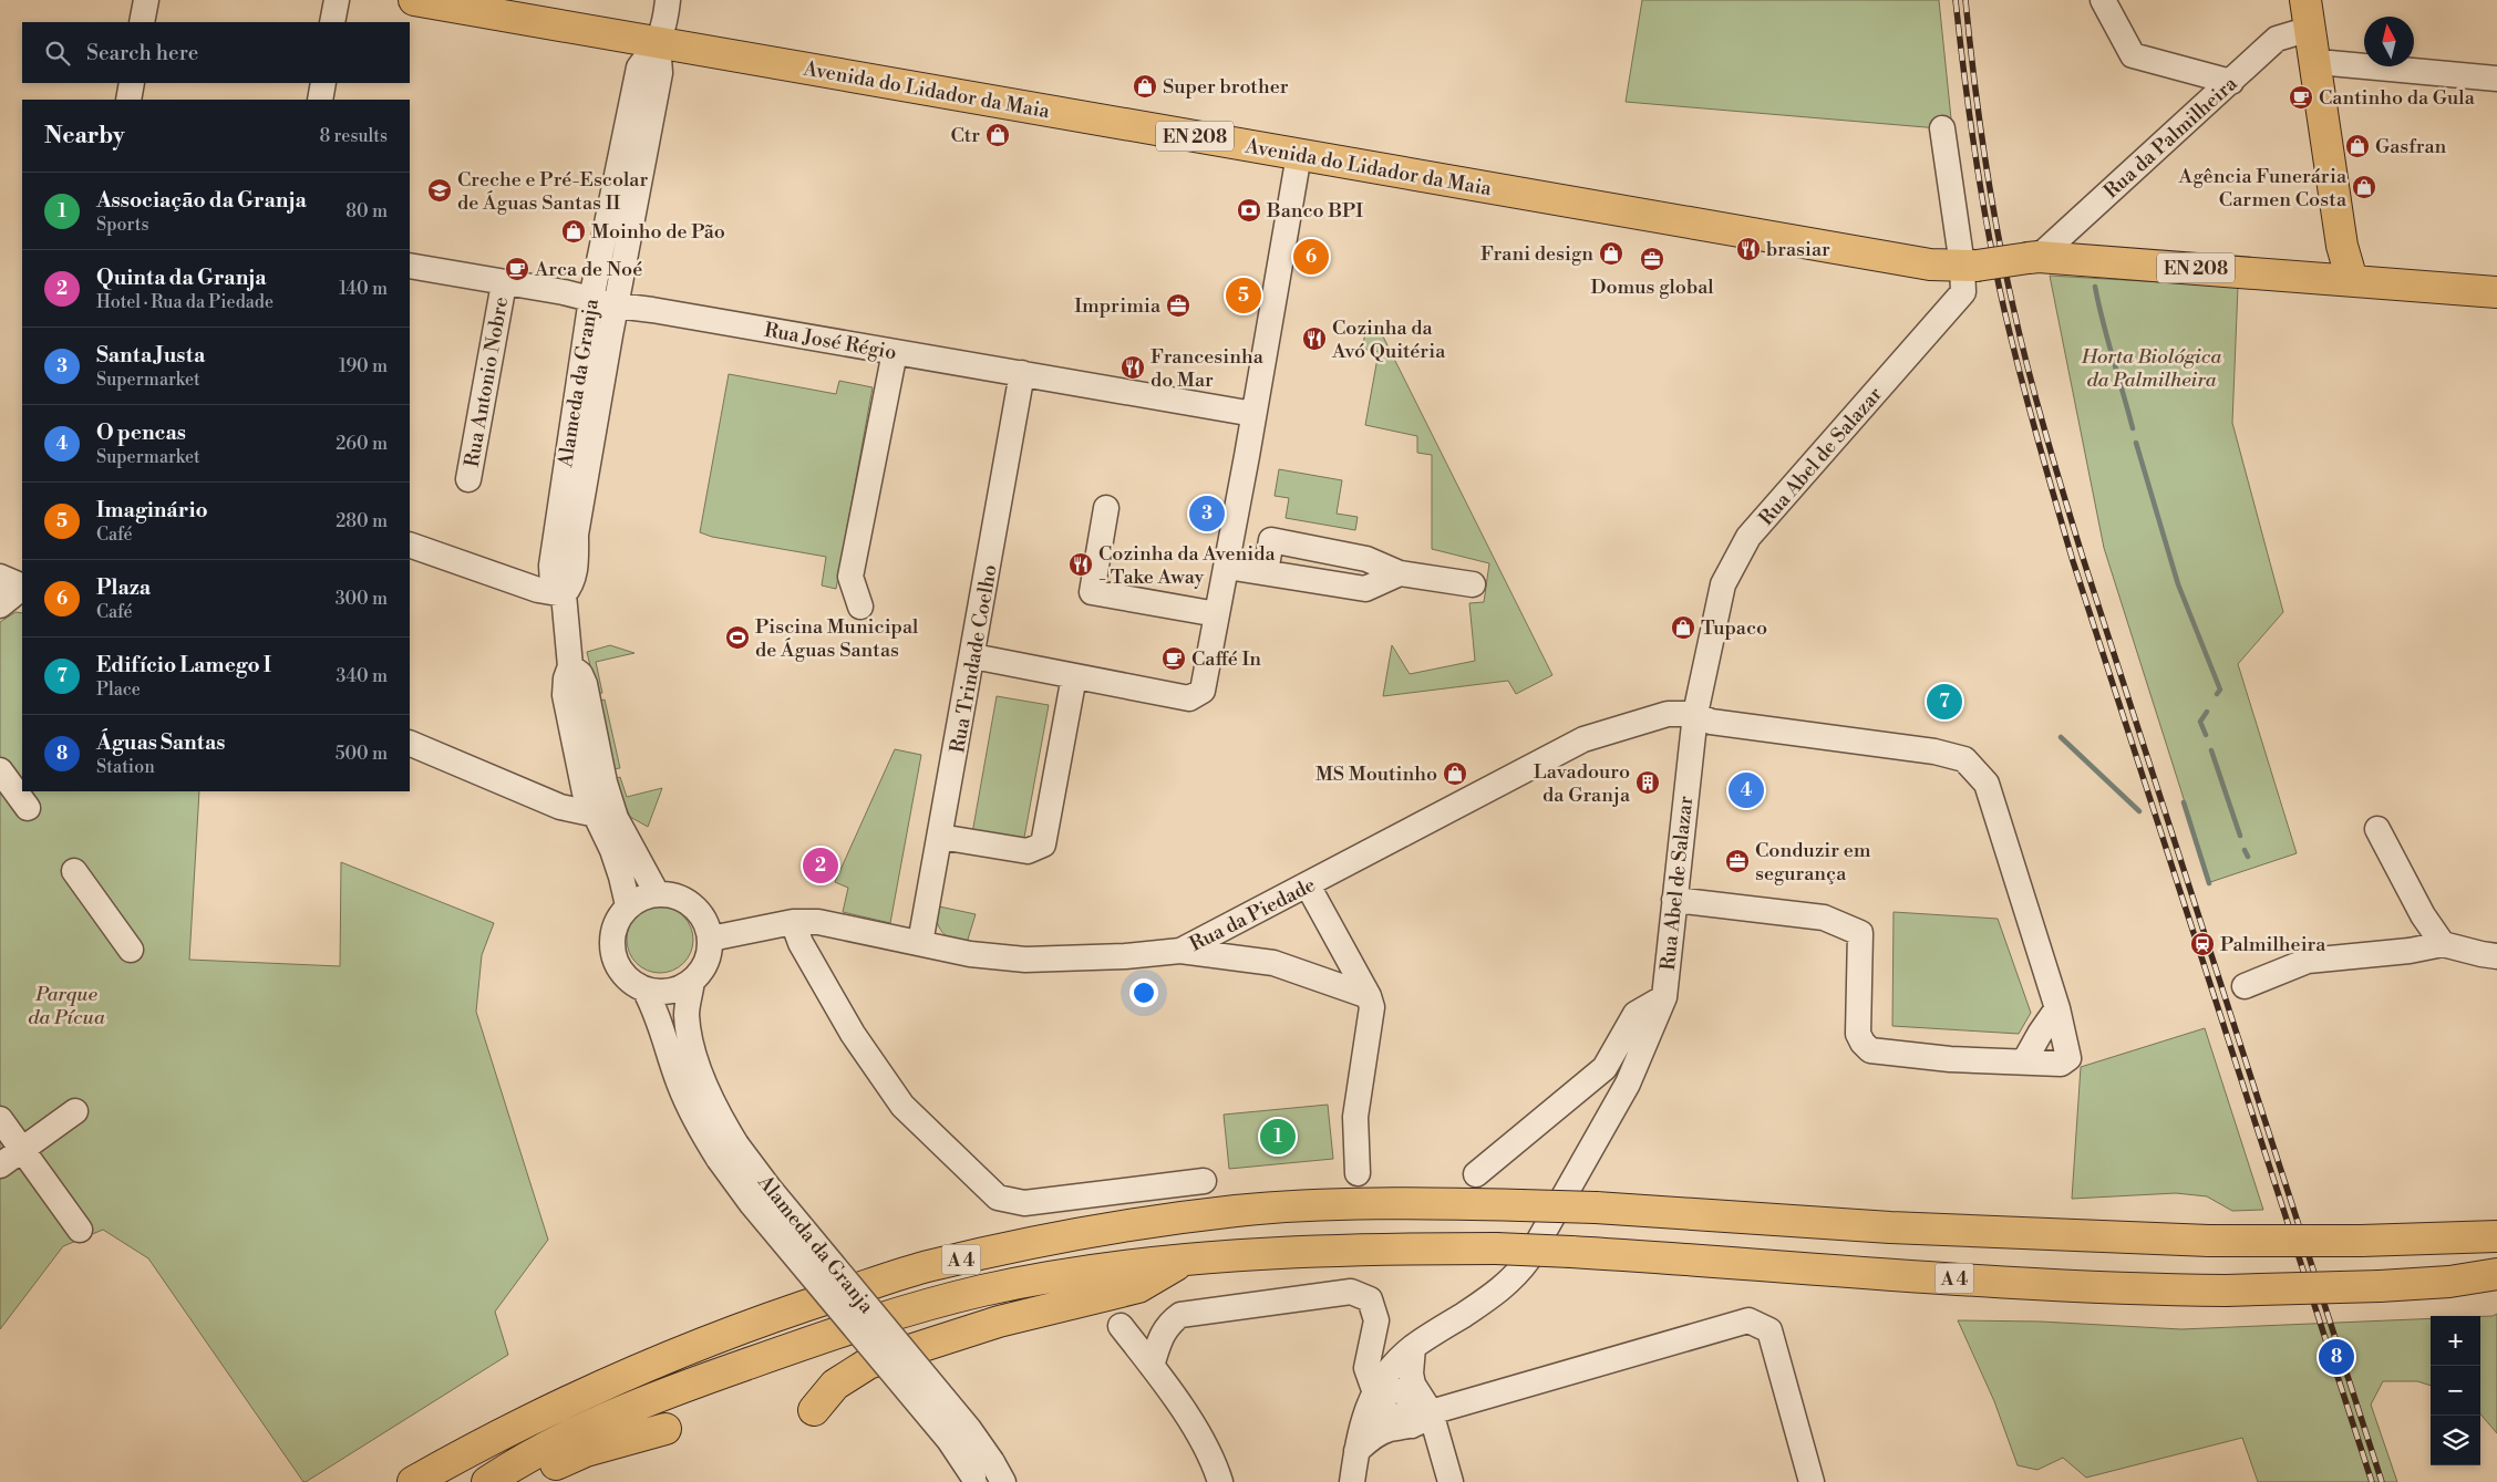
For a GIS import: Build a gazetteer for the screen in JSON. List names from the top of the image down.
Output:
{
  "streets": {
    "main road": ["Avenida do Lidador da Maia", "EN 208", "A 4"],
    "street": [
      "Rua da Palmilheira",
      "Rua José Régio",
      "Rua Antonio Nobre",
      "Alameda da Granja",
      "Rua Abel de Salazar",
      "Rua Trindade Coelho",
      "Rua da Piedade"
    ]
  },
  "crossings": [
    ["Avenida do Lidador da Maia", "EN 208"],
    ["Avenida do Lidador da Maia", "Rua da Palmilheira"],
    ["Avenida do Lidador da Maia", "Alameda da Granja"],
    ["Avenida do Lidador da Maia", "Rua Abel de Salazar"],
    ["EN 208", "Rua da Palmilheira"],
    ["Rua José Régio", "Rua Antonio Nobre"],
    ["Rua José Régio", "Alameda da Granja"],
    ["Rua José Régio", "Rua Trindade Coelho"],
    ["Alameda da Granja", "Rua da Piedade"],
    ["Rua Abel de Salazar", "Rua da Piedade"],
    ["Rua Trindade Coelho", "Rua da Piedade"]
  ],
  "parks": ["Horta Biológica da Palmilheira", "Parque da Pícua"],
  "places": {
    "shop": [
      "Super brother",
      "Ctr",
      "Gasfran",
      "Agência Funerária Carmen Costa",
      "Moinho de Pão",
      "Frani design",
      "Tupaco",
      "MS Moutinho"
    ],
    "cafe": ["Cantinho da Gula", "Arca de Noé", "Caffé In"],
    "school or university": ["Creche e Pré-Escolar de Águas Santas II"],
    "bank": ["Banco BPI"],
    "restaurant": [
      "brasiar",
      "Cozinha da Avó Quitéria",
      "Francesinha do Mar",
      "Cozinha da Avenida - Take Away"
    ],
    "office": ["Domus global", "Imprimia", "Conduzir em segurança"],
    "sports": ["Piscina Municipal de Águas Santas"],
    "building": ["Lavadouro da Granja"],
    "station": ["Palmilheira"]
  },
  "north": "top",
  "page": {
    "search": "Search here",
    "heading": ["Nearby", "8 results"],
    "list": [
      {
        "mark": "1",
        "name": "Associação da Granja",
        "note": "Sports",
        "value": "80 m"
      },
      {
        "mark": "2",
        "name": "Quinta da Granja",
        "note": "Hotel · Rua da Piedade",
        "value": "140 m"
      },
      {
        "mark": "3",
        "name": "Santa Justa",
        "note": "Supermarket",
        "value": "190 m"
      },
      {
        "mark": "4",
        "name": "O pencas",
        "note": "Supermarket",
        "value": "260 m"
      },
      {
        "mark": "5",
        "name": "Imaginário",
        "note": "Café",
        "value": "280 m"
      },
      {
        "mark": "6",
        "name": "Plaza",
        "note": "Café",
        "value": "300 m"
      },
      {
        "mark": "7",
        "name": "Edifício Lamego I",
        "note": "Place",
        "value": "340 m"
      },
      {
        "mark": "8",
        "name": "Águas Santas",
        "note": "Station",
        "value": "500 m"
      }
    ],
    "pins": [
      "6",
      "5",
      "3",
      "7",
      "4",
      "2",
      "1",
      "8"
    ],
    "map_buttons": ["+", "−"]
  }
}
